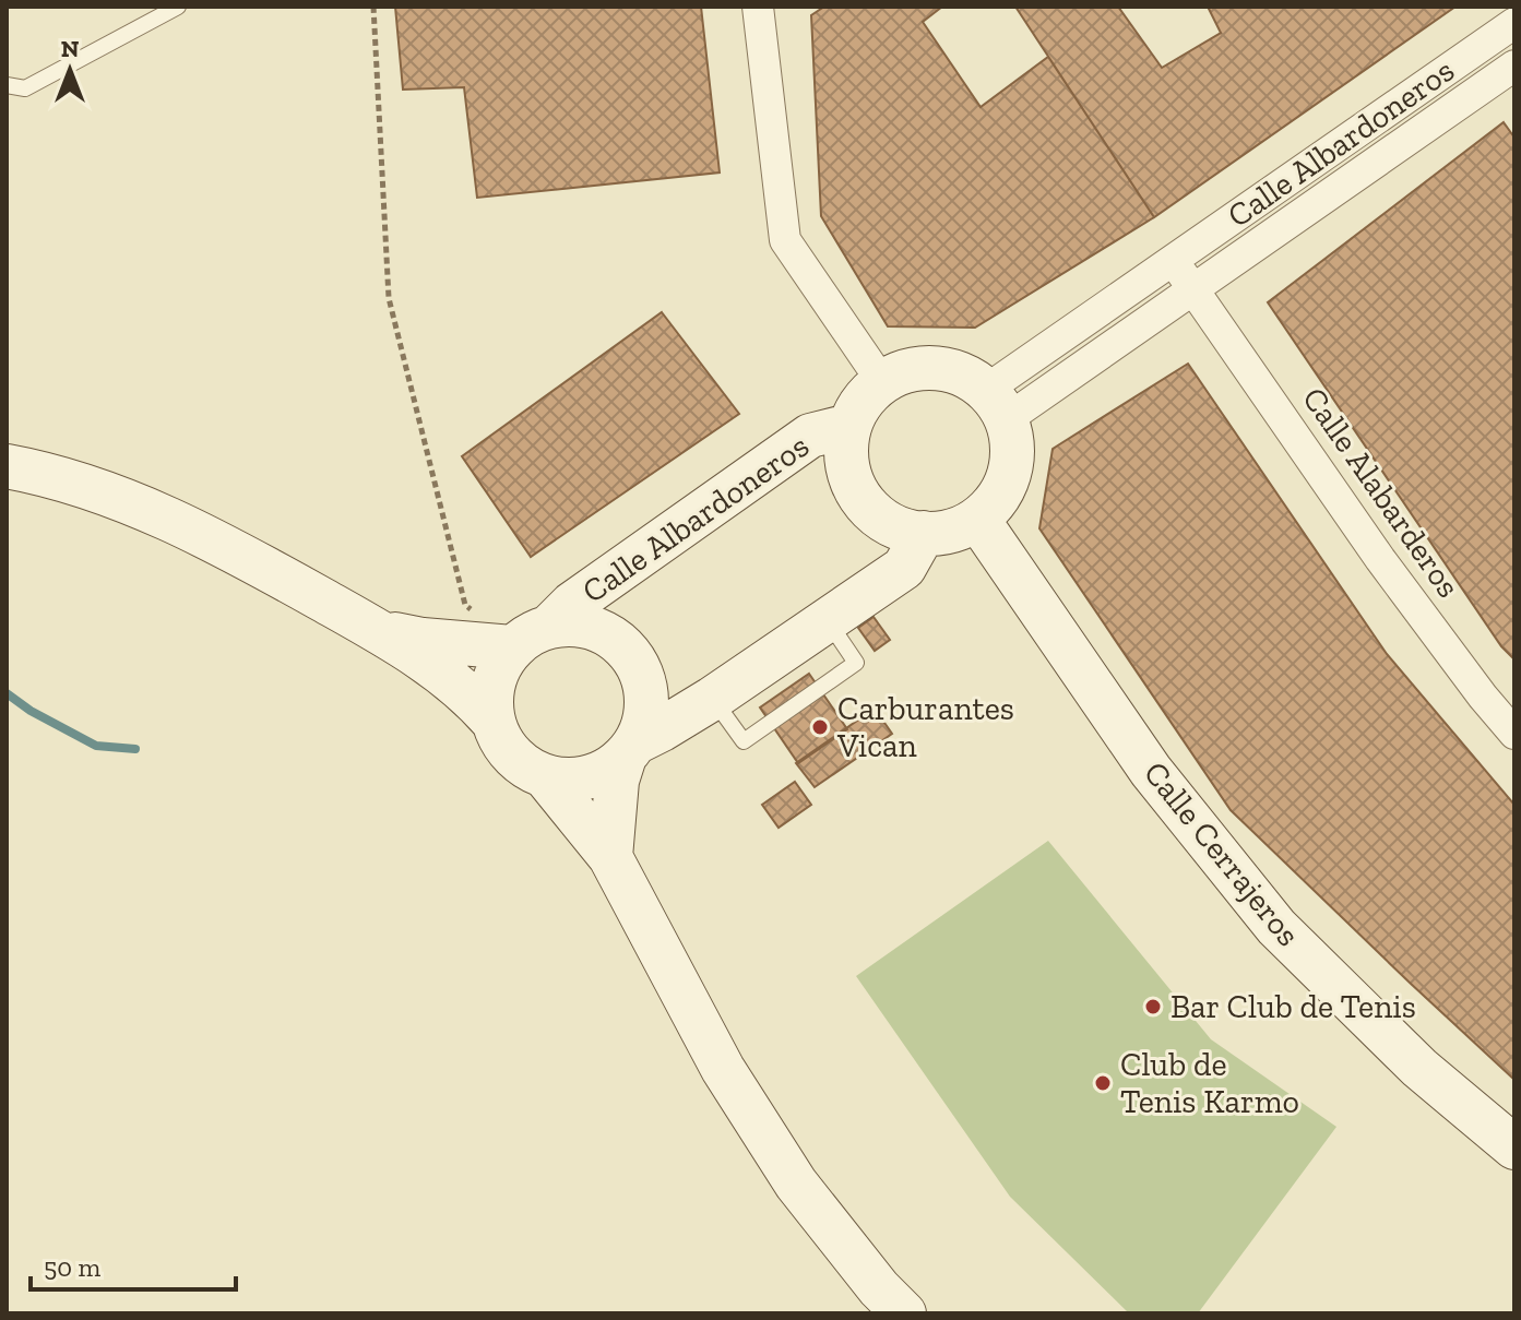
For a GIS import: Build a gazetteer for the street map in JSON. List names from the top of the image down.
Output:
{
  "streets": {
    "street": ["Calle Albardoneros", "Calle Alabarderos", "Calle Cerrajeros"]
  },
  "crossings": [
    ["Calle Albardoneros", "Calle Alabarderos"],
    ["Calle Albardoneros", "Calle Cerrajeros"]
  ],
  "places": ["Carburantes Vican", "Bar Club de Tenis", "Club de Tenis Karmo"],
  "scale_bar": "50 m",
  "north": "top"
}
